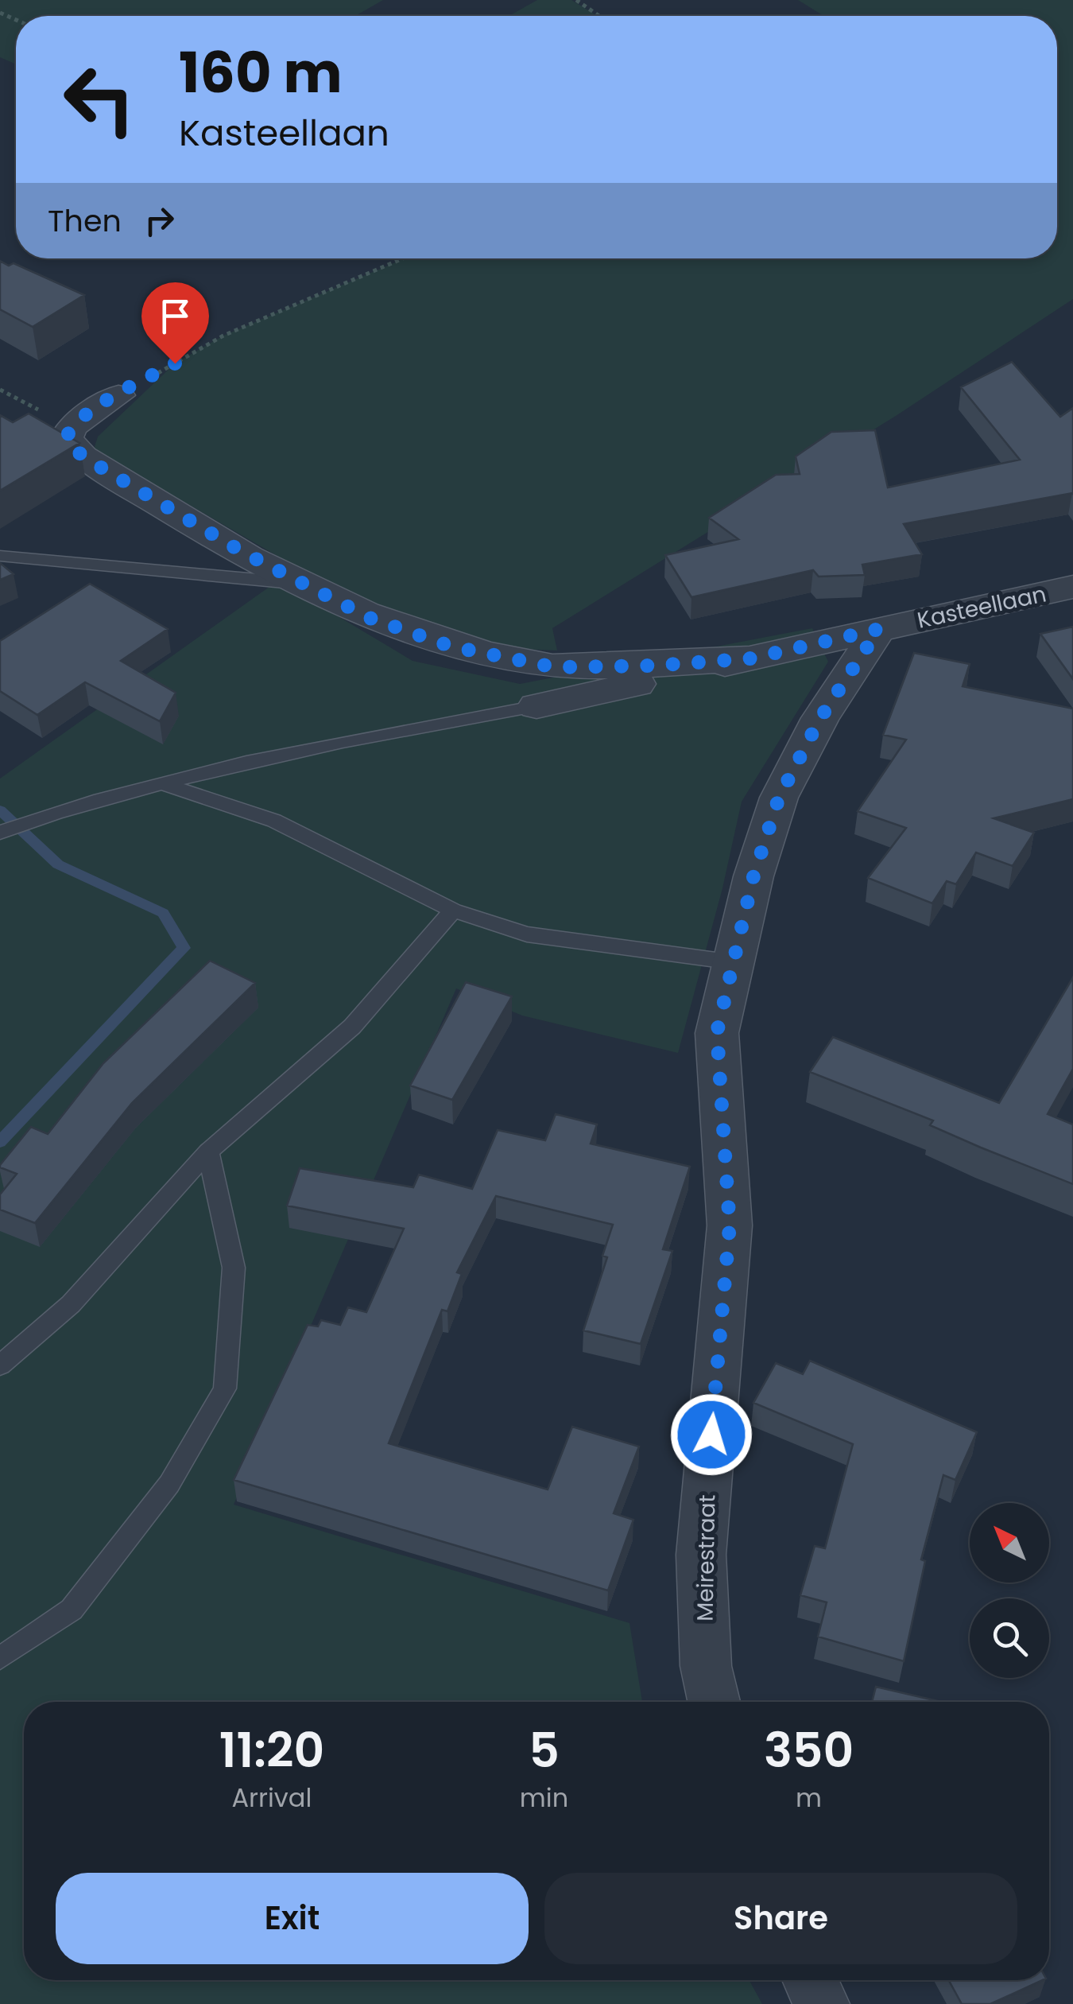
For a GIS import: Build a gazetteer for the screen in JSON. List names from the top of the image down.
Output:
{
  "streets": {
    "street": ["Kasteellaan", "Meirestraat"]
  },
  "crossings": [
    ["Kasteellaan", "Meirestraat"]
  ],
  "north": "top left",
  "page": {
    "turn": ["160 m", "Kasteellaan"],
    "then": "Then",
    "eta": [
      "11:20",
      "Arrival",
      "5",
      "min",
      "350",
      "m"
    ],
    "buttons": ["Exit", "Share"]
  }
}
